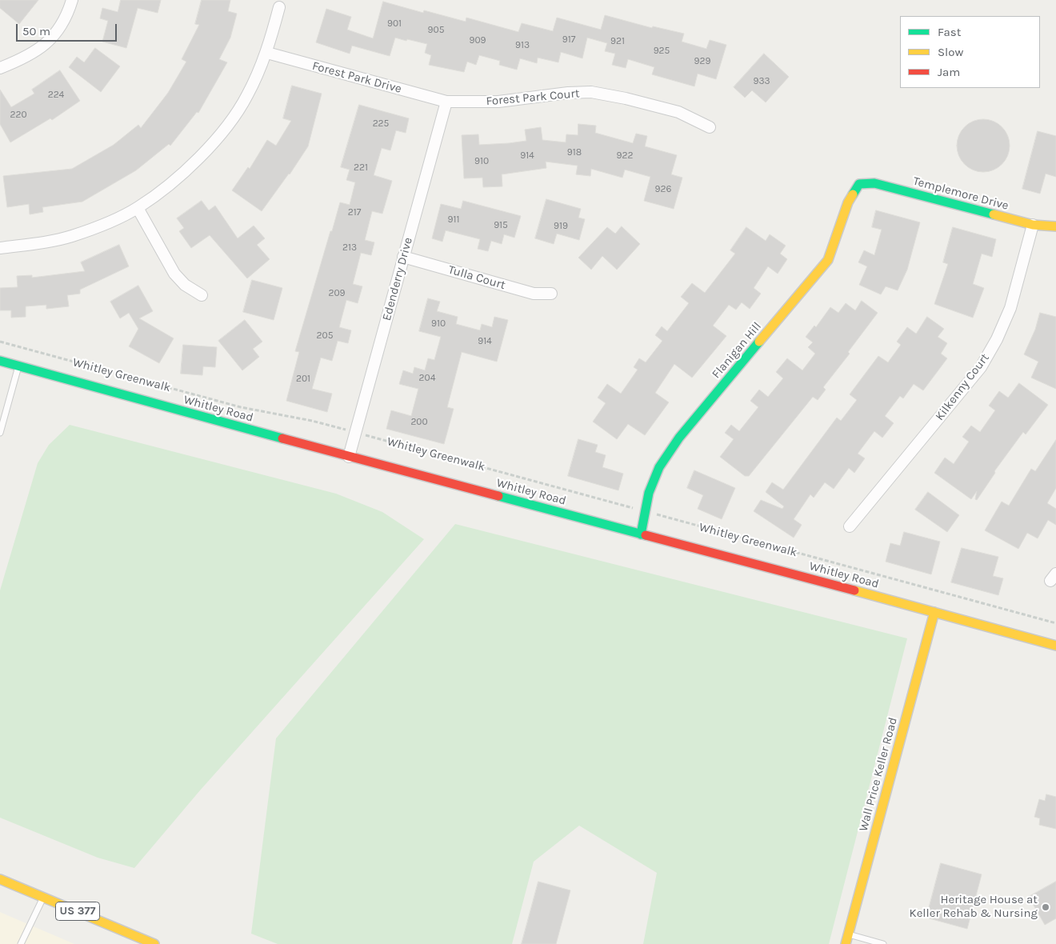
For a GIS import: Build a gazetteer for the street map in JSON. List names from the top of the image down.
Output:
{
  "streets": {
    "street": [
      "Forest Park Drive",
      "Forest Park Court",
      "Templemore Drive",
      "Tulla Court",
      "Edenderry Drive",
      "Flanigan Hill",
      "Kilkenny Court",
      "Whitley Road",
      "Wall Price Keller Road",
      "US 377"
    ],
    "path": ["Whitley Greenwalk"]
  },
  "crossings": [
    ["Forest Park Drive", "Forest Park Court"],
    ["Forest Park Drive", "Edenderry Drive"],
    ["Forest Park Court", "Edenderry Drive"],
    ["Templemore Drive", "Flanigan Hill"],
    ["Templemore Drive", "Kilkenny Court"],
    ["Tulla Court", "Edenderry Drive"],
    ["Edenderry Drive", "Whitley Greenwalk"],
    ["Edenderry Drive", "Whitley Road"],
    ["Flanigan Hill", "Whitley Greenwalk"],
    ["Flanigan Hill", "Whitley Road"],
    ["Whitley Road", "Wall Price Keller Road"]
  ],
  "places": ["Heritage House at Keller Rehab & Nursing"],
  "house_numbers": [
    "901",
    "905",
    "917",
    "909",
    "921",
    "913",
    "925",
    "929",
    "933",
    "224",
    "220",
    "225",
    "918",
    "914",
    "922",
    "910",
    "221",
    "926",
    "217",
    "911",
    "915",
    "919",
    "213",
    "209",
    "910",
    "205",
    "914",
    "204",
    "201",
    "200"
  ],
  "legend": ["Fast", "Slow", "Jam"],
  "scale_bar": "50 m"
}
